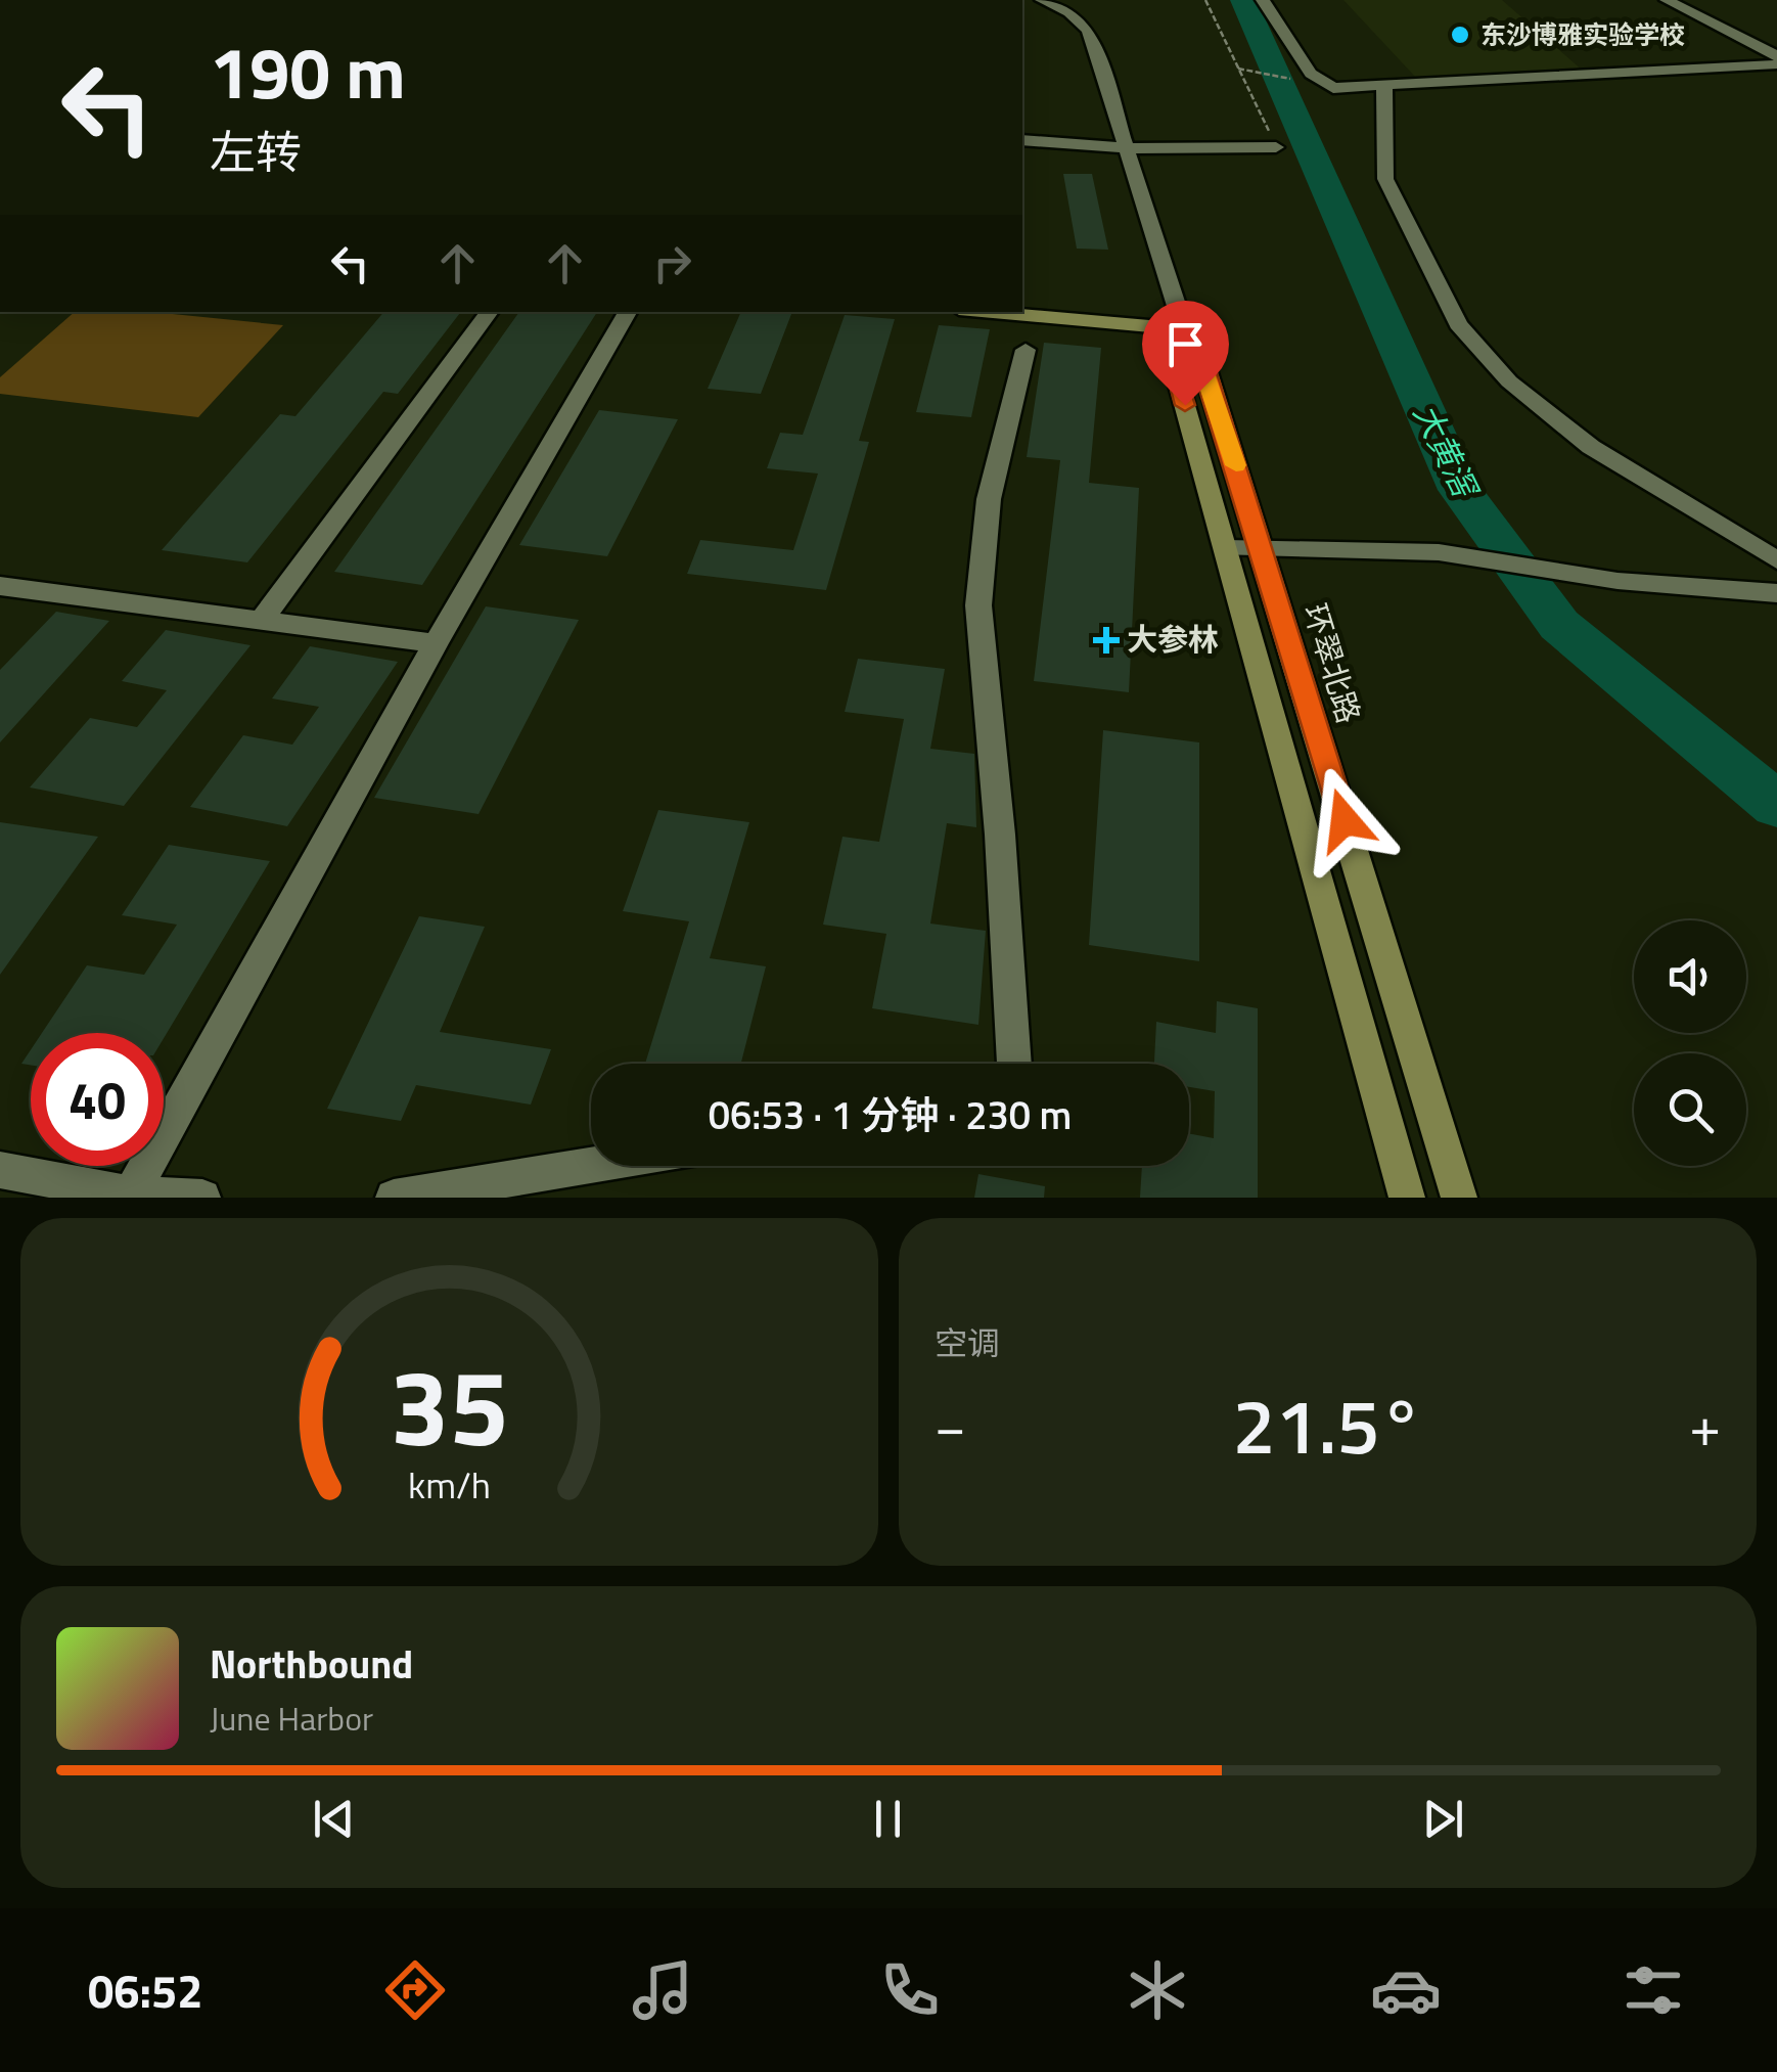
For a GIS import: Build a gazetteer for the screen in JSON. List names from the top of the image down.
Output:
{
  "streets": {
    "street": ["环翠北路"]
  },
  "water": ["大黄滘"],
  "places": {
    "other": ["东沙博雅实验学校"],
    "health": ["大参林"]
  },
  "page": {
    "turn": ["190 m", "左转"],
    "limit": "40",
    "trip": "06:53 · 1 分钟 · 230 m",
    "tile": "空调",
    "heat": ["−", "21.5°", "+"],
    "song": ["Northbound", "June Harbor"],
    "tabs": "06:52",
    "gauge": ["35", "km/h"]
  }
}
